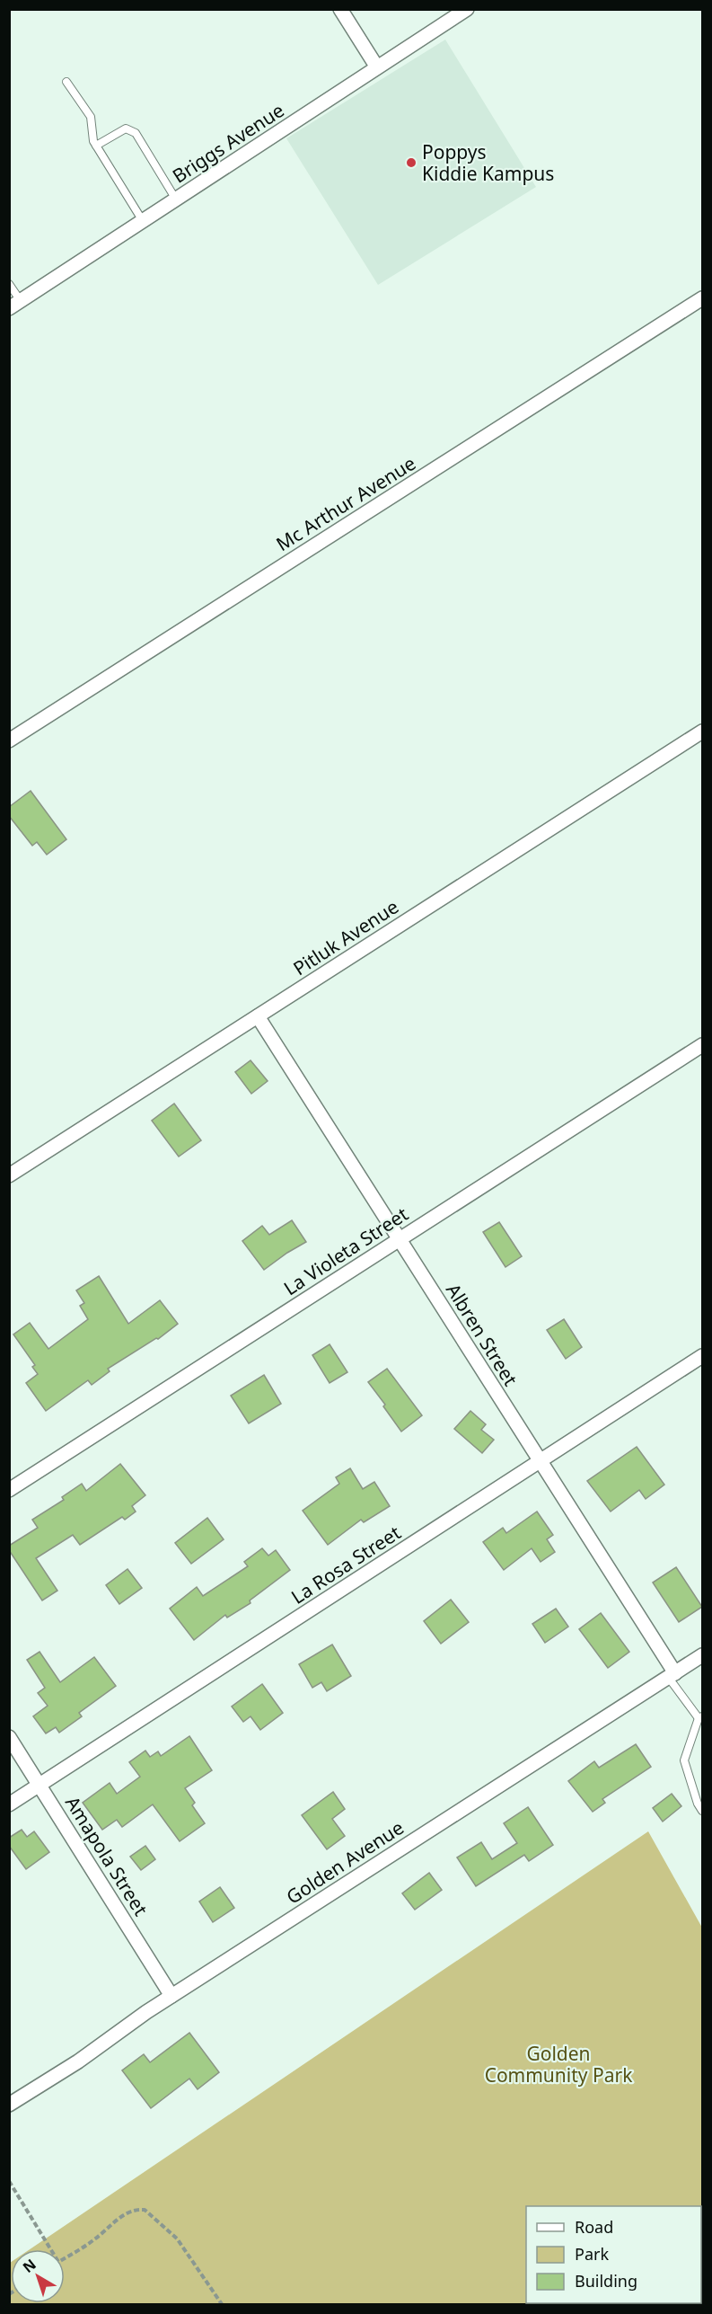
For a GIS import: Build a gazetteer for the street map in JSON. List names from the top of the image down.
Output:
{
  "streets": {
    "street": [
      "Briggs Avenue",
      "Mc Arthur Avenue",
      "Pitluk Avenue",
      "La Violeta Street",
      "Albren Street",
      "La Rosa Street",
      "Amapola Street",
      "Golden Avenue"
    ]
  },
  "crossings": [
    ["Pitluk Avenue", "Albren Street"],
    ["La Violeta Street", "Albren Street"],
    ["Albren Street", "La Rosa Street"],
    ["Albren Street", "Golden Avenue"],
    ["La Rosa Street", "Amapola Street"],
    ["Amapola Street", "Golden Avenue"]
  ],
  "parks": ["Golden Community Park"],
  "places": ["Poppys Kiddie Kampus"],
  "legend": ["Road", "Park", "Building"],
  "north": "top left"
}
